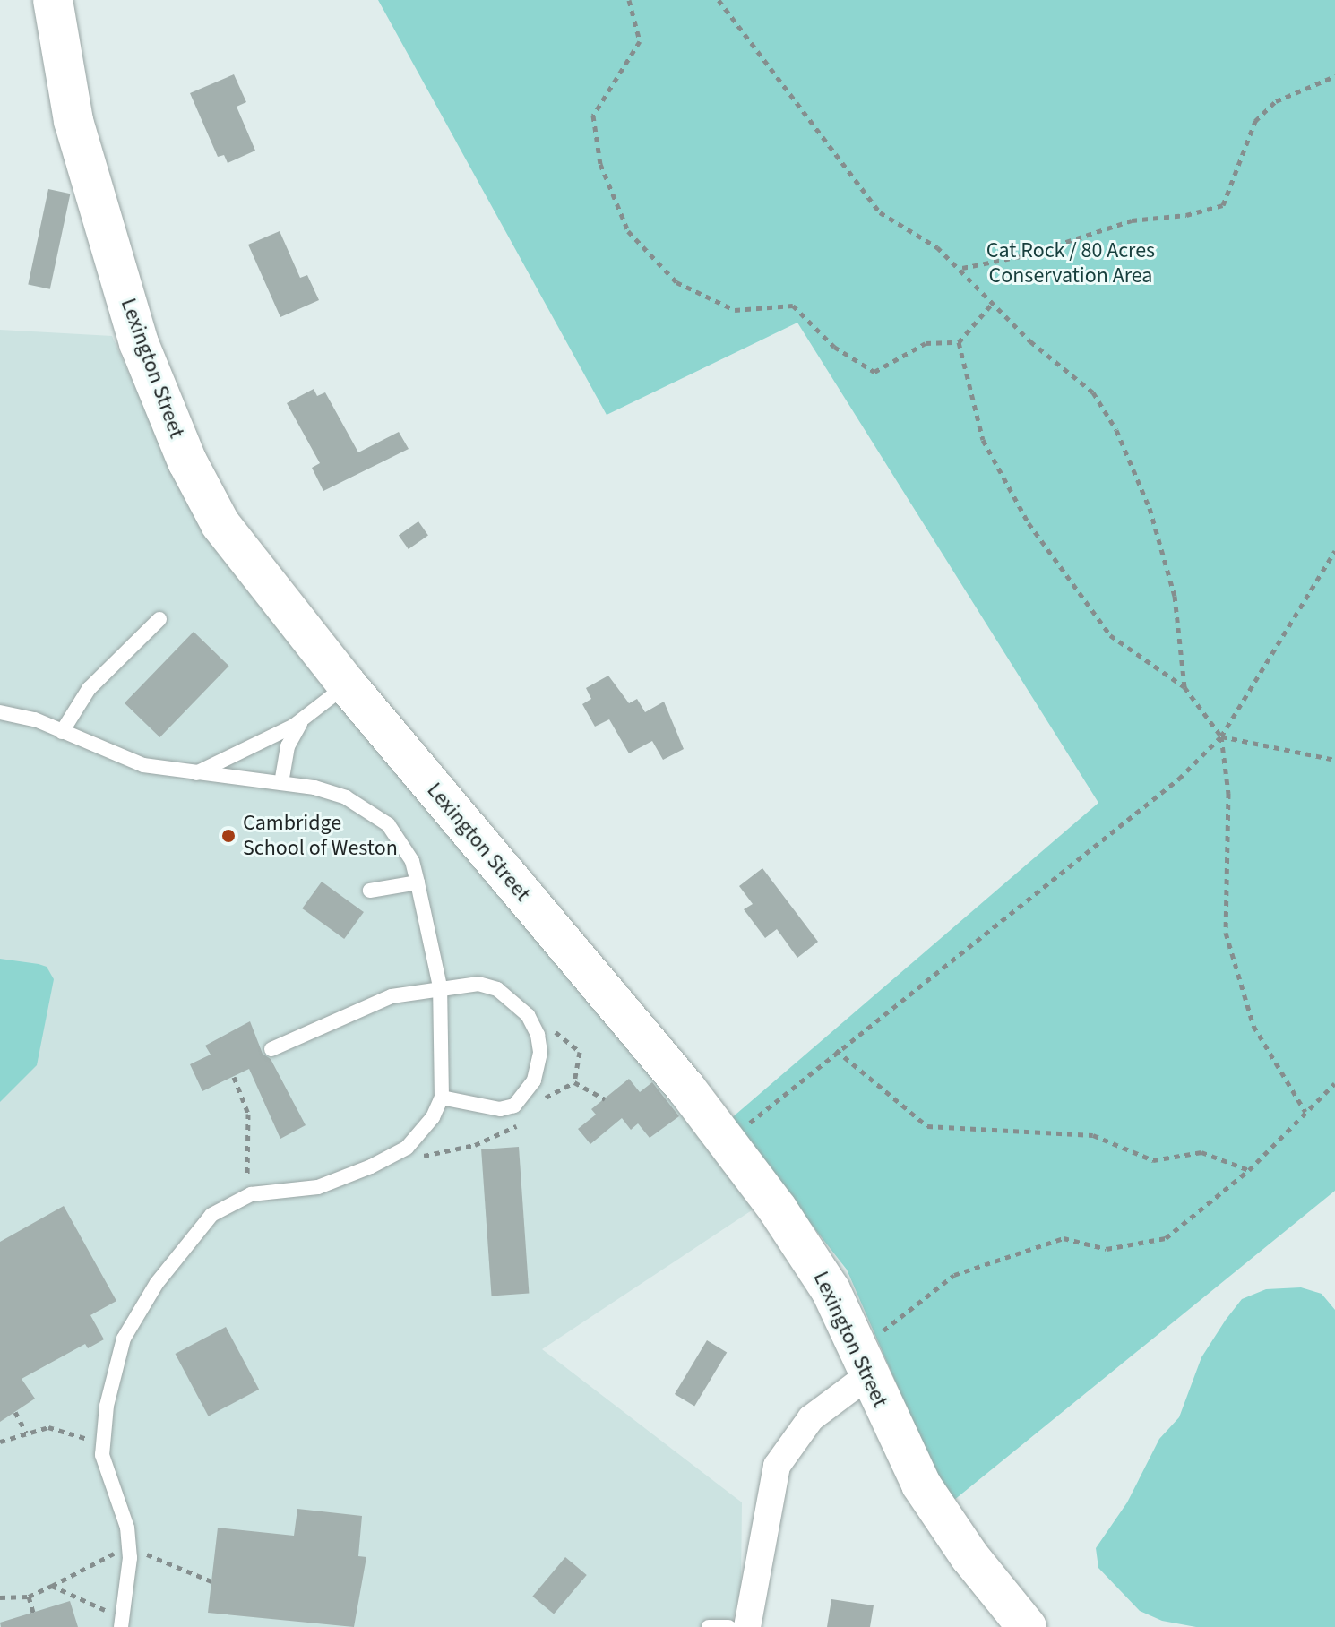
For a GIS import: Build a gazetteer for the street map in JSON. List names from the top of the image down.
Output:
{
  "streets": {
    "street": ["Lexington Street"]
  },
  "parks": ["Cat Rock / 80 Acres Conservation Area"],
  "places": ["Cambridge School of Weston"]
}
